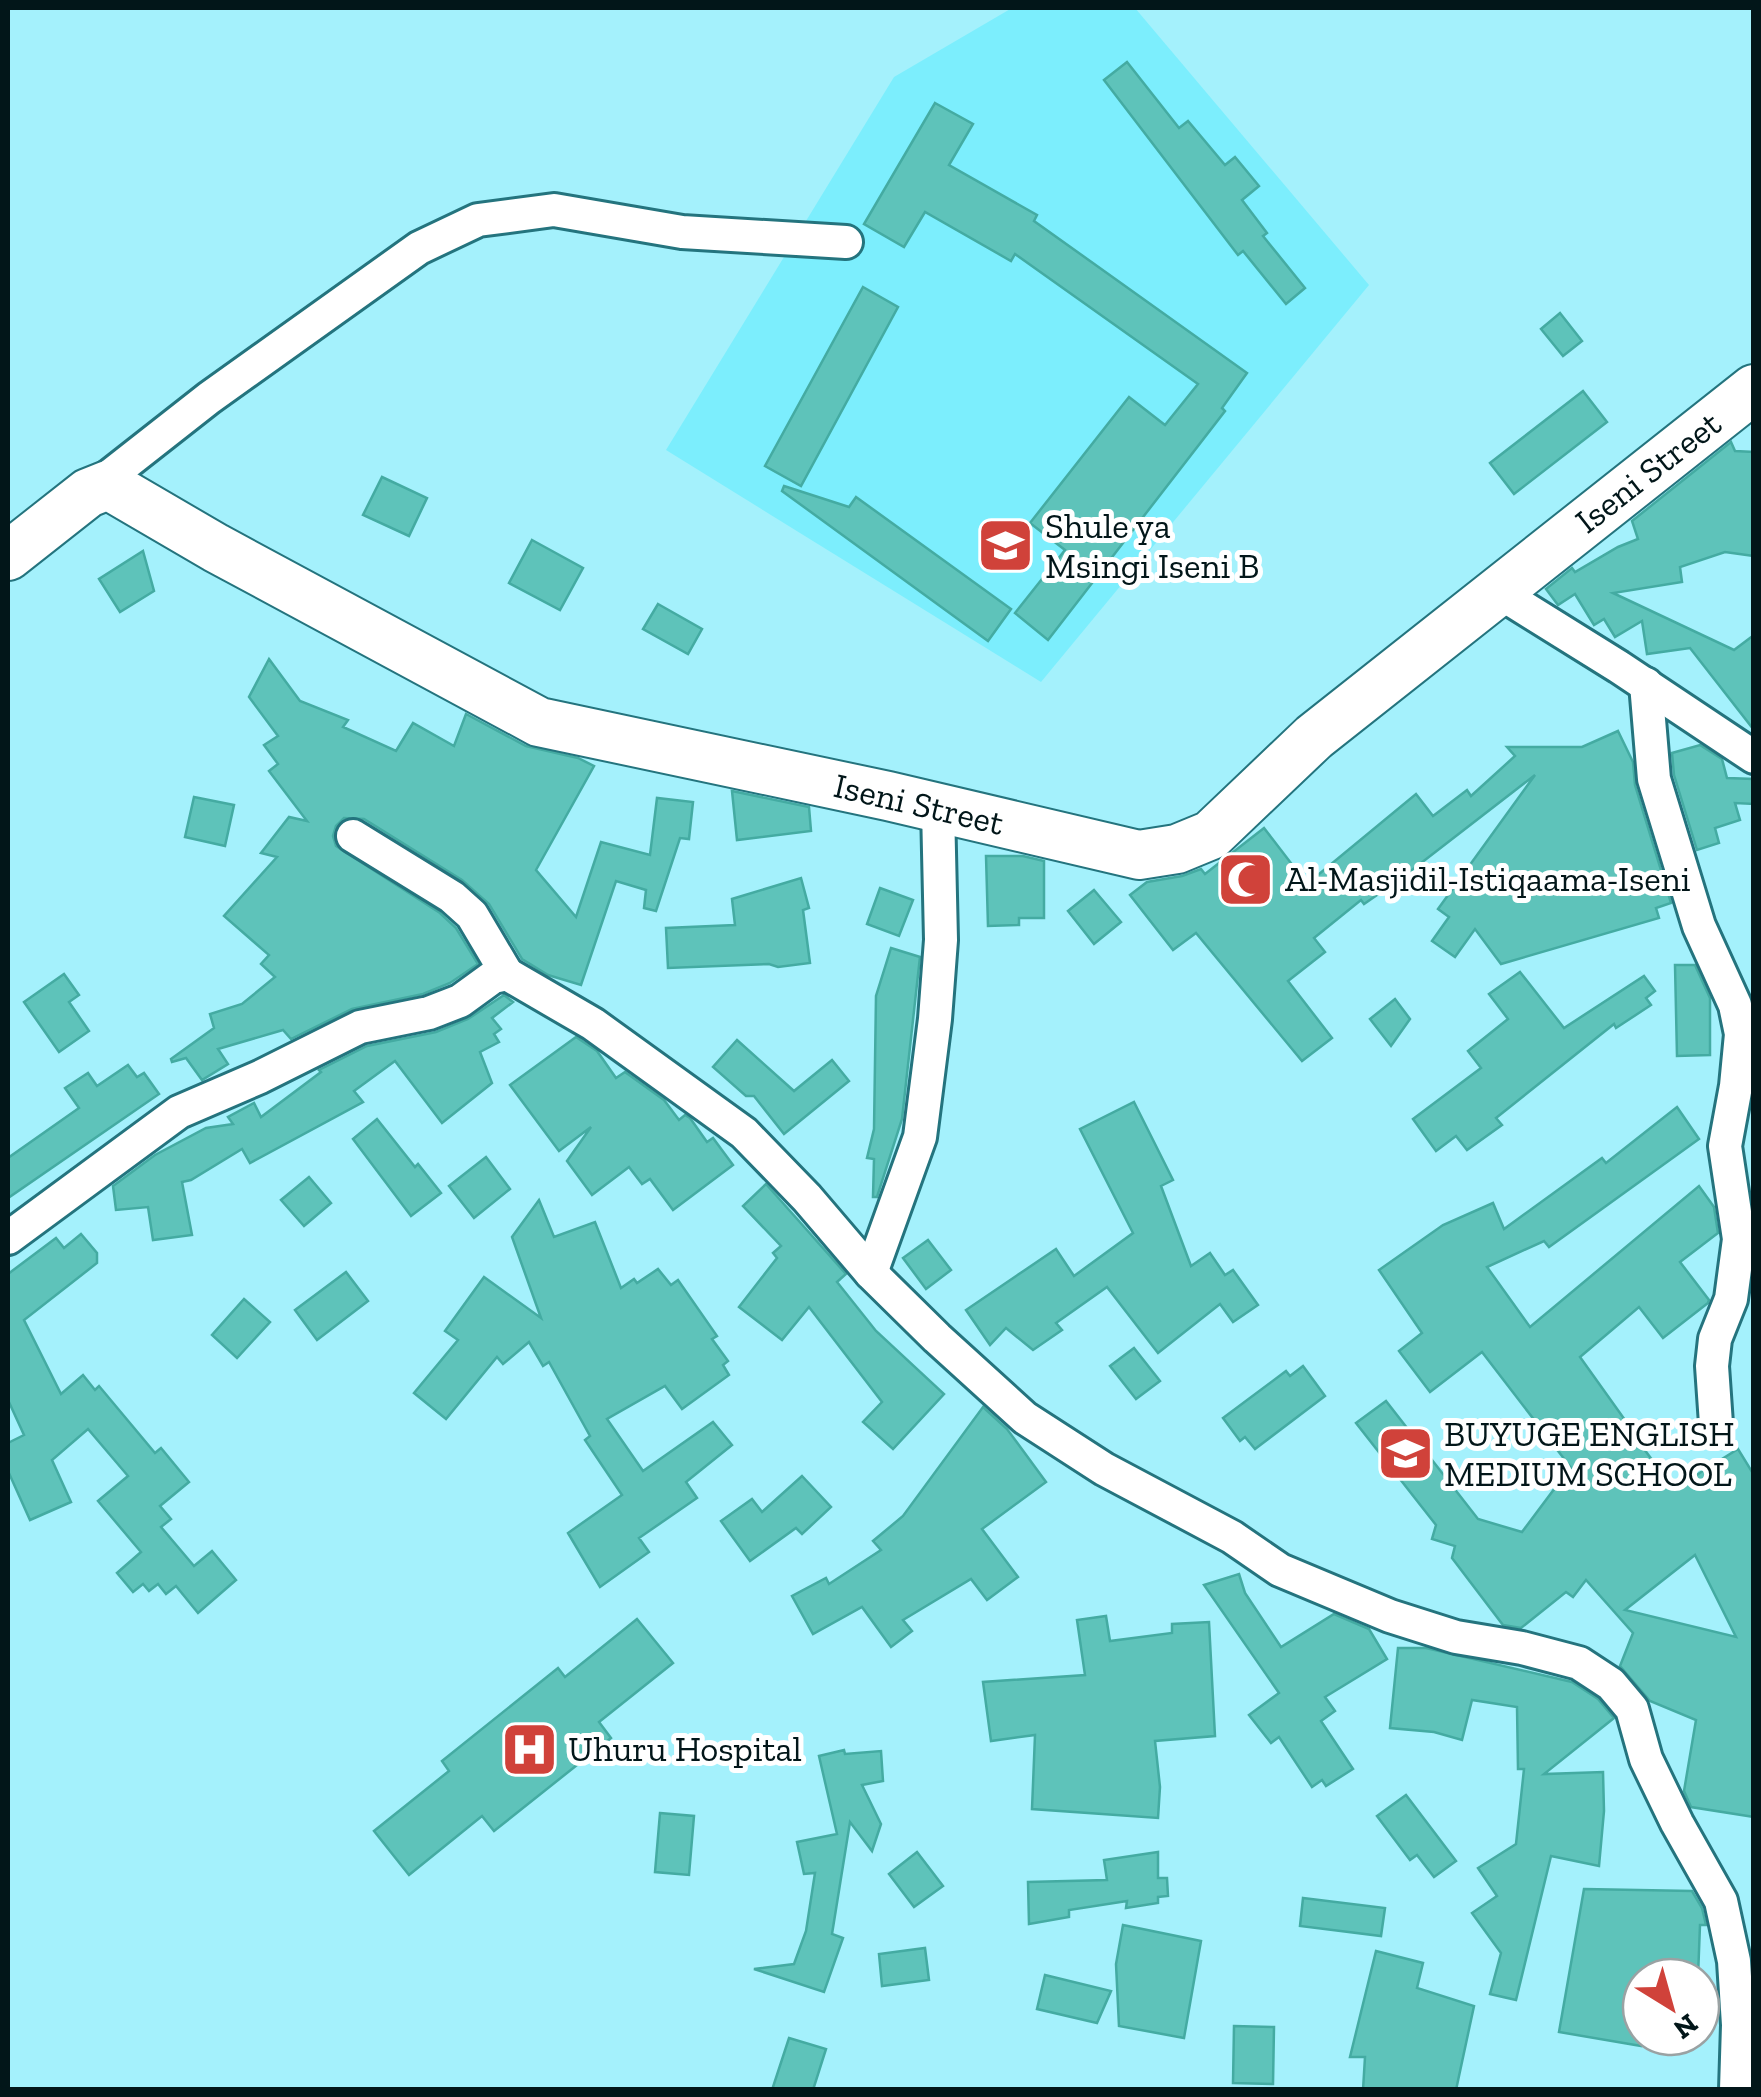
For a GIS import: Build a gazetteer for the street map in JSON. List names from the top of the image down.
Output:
{
  "streets": {
    "street": ["Iseni Street"]
  },
  "places": {
    "school or university": ["Shule ya Msingi Iseni B", "BUYUGE ENGLISH MEDIUM SCHOOL"],
    "mosque": ["Al-Masjidil-Istiqaama-Iseni"],
    "hospital": ["Uhuru Hospital"]
  },
  "north": "bottom right"
}
